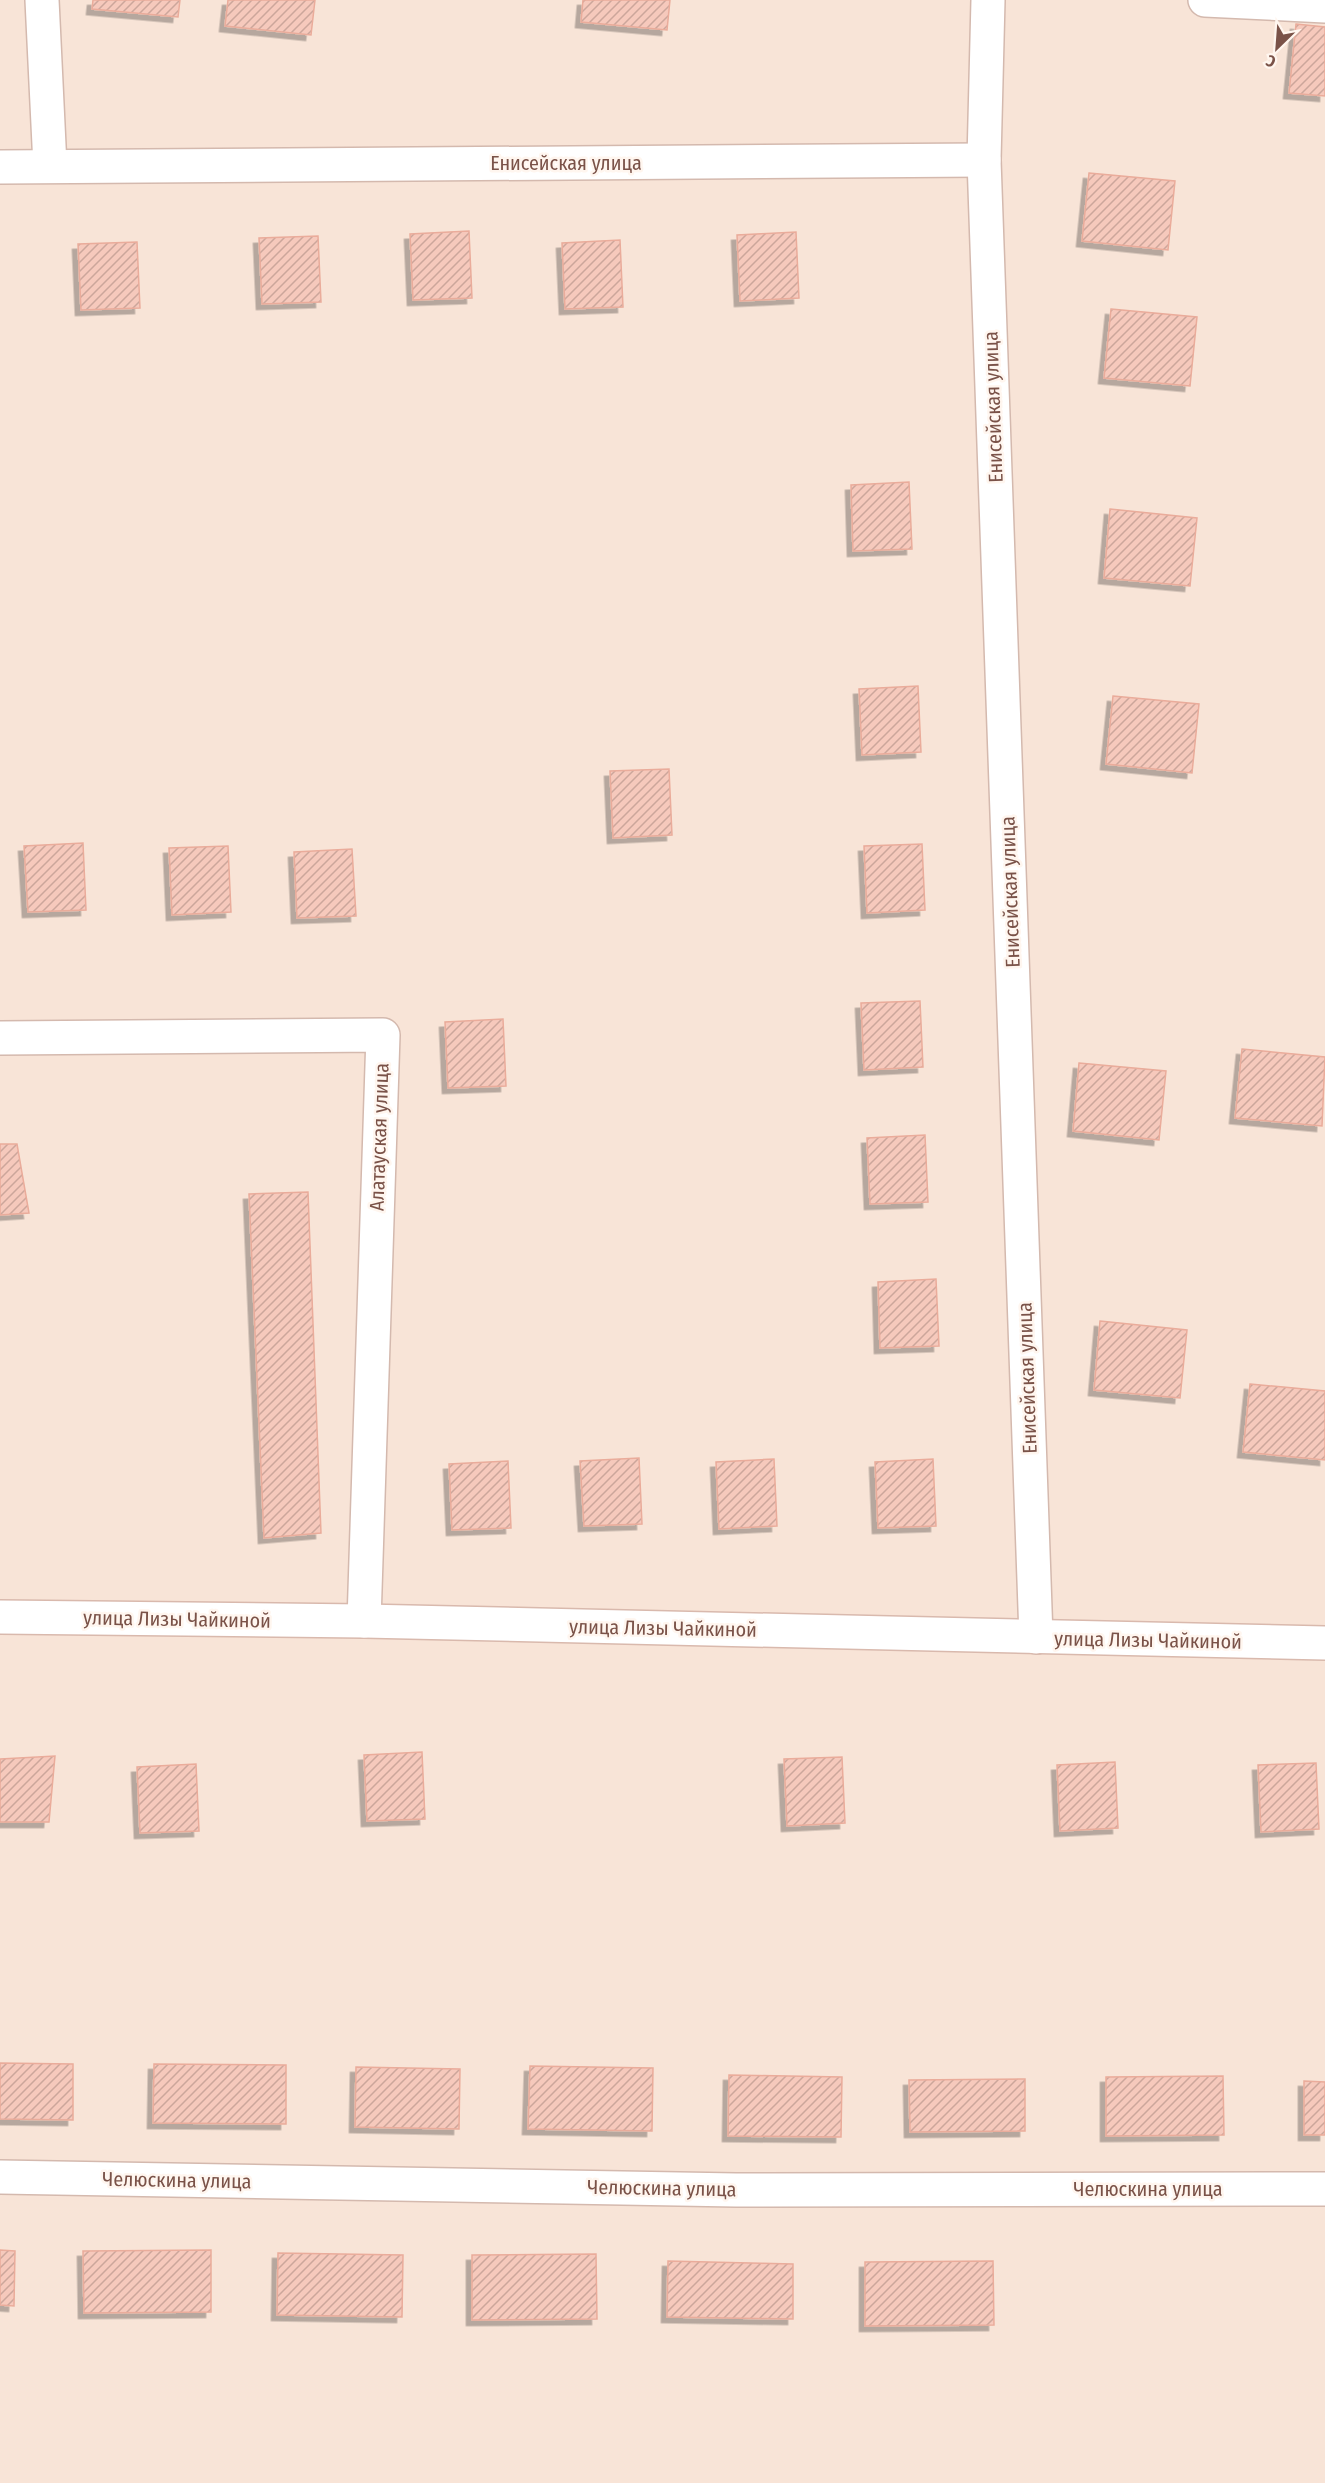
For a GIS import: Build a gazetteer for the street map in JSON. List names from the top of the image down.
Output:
{
  "streets": {
    "street": [
      "Енисейская улица",
      "Алатауская улица",
      "улица Лизы Чайкиной",
      "Челюскина улица"
    ]
  },
  "crossings": [
    ["Енисейская улица", "улица Лизы Чайкиной"],
    ["Алатауская улица", "улица Лизы Чайкиной"]
  ],
  "north": "bottom left"
}
